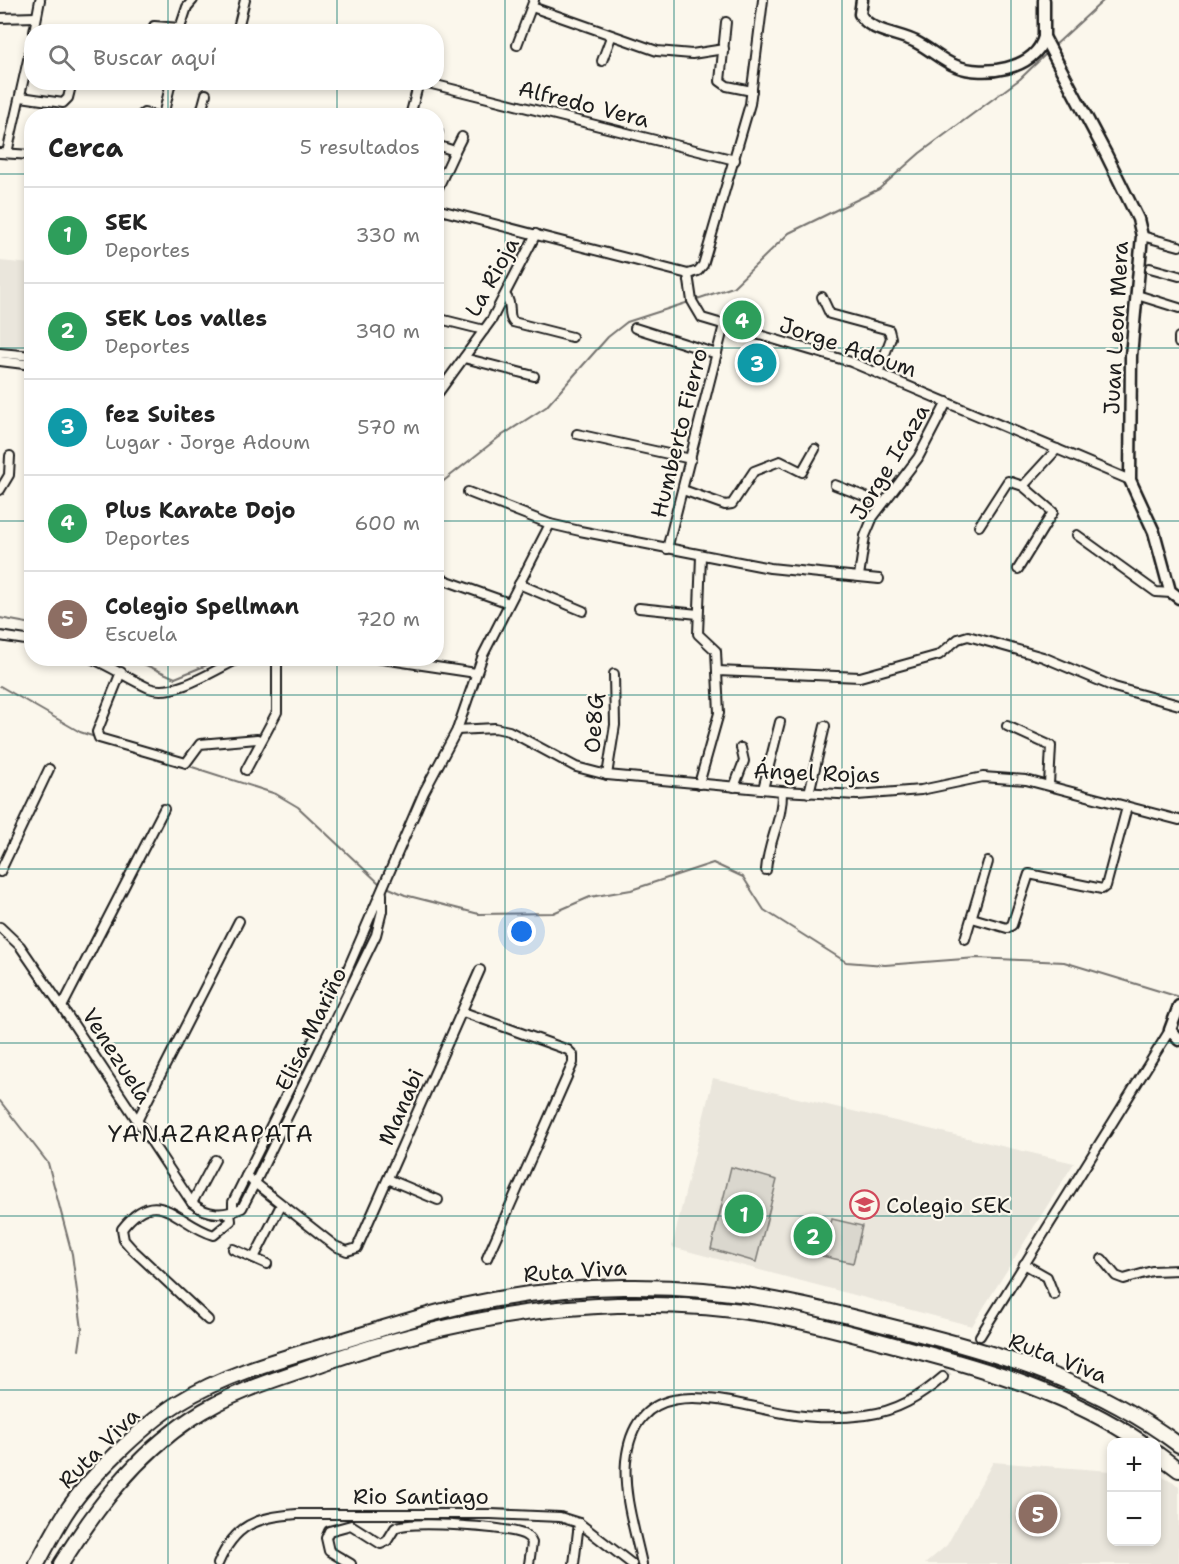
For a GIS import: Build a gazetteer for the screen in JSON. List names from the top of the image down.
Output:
{
  "streets": {
    "highway": ["Ruta Viva"],
    "street": [
      "Alfredo Vera",
      "La Rioja",
      "Juan Leon Mera",
      "Jorge Adoum",
      "Humberto Fierro",
      "Jorge Icaza",
      "Oe8G",
      "Ángel Rojas",
      "Elisa Mariño",
      "Venezuela",
      "Manabi",
      "Rio Santiago"
    ]
  },
  "crossings": [
    ["Juan Leon Mera", "Jorge Adoum"],
    ["Jorge Adoum", "Humberto Fierro"],
    ["Jorge Adoum", "Jorge Icaza"],
    ["Oe8G", "Ángel Rojas"],
    ["Ángel Rojas", "Elisa Mariño"]
  ],
  "districts": ["YANAZARAPATA"],
  "places": {
    "school or university": ["Colegio SEK"]
  },
  "page": {
    "search": "Buscar aquí",
    "heading": ["Cerca", "5 resultados"],
    "list": [
      {
        "mark": "1",
        "name": "SEK",
        "note": "Deportes",
        "value": "330 m"
      },
      {
        "mark": "2",
        "name": "SEK Los valles",
        "note": "Deportes",
        "value": "390 m"
      },
      {
        "mark": "3",
        "name": "fez Suites",
        "note": "Lugar · Jorge Adoum",
        "value": "570 m"
      },
      {
        "mark": "4",
        "name": "Plus Karate Dojo",
        "note": "Deportes",
        "value": "600 m"
      },
      {
        "mark": "5",
        "name": "Colegio Spellman",
        "note": "Escuela",
        "value": "720 m"
      }
    ],
    "pins": [
      "4",
      "3",
      "1",
      "2",
      "5"
    ],
    "map_buttons": ["+", "−"]
  }
}
